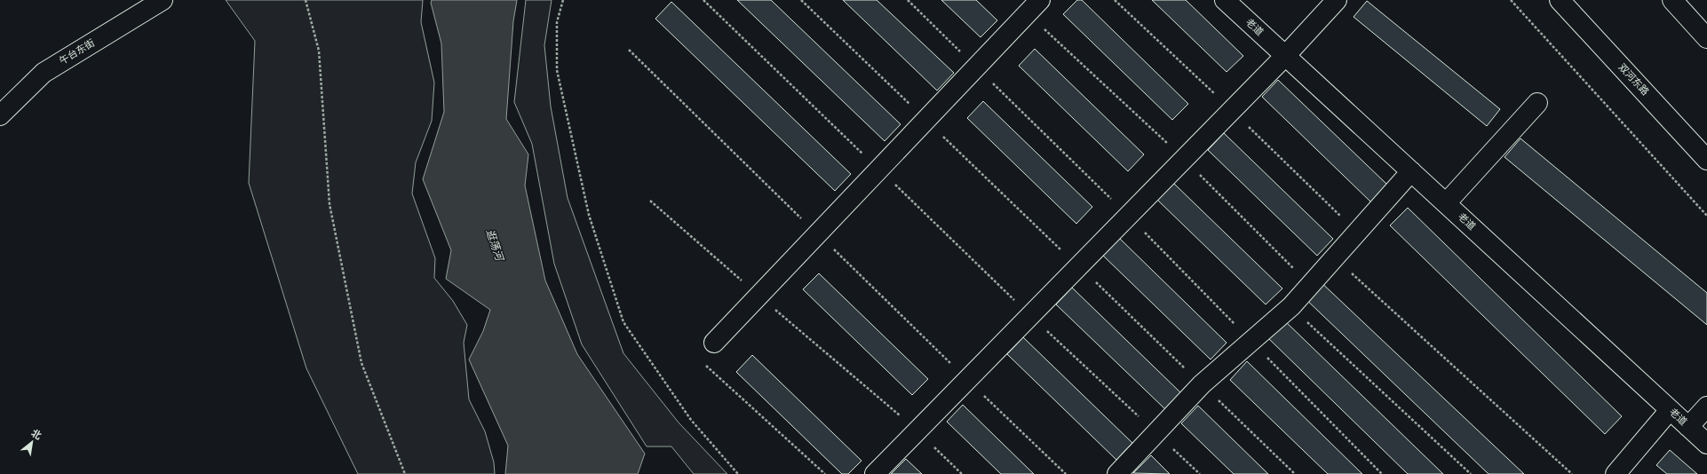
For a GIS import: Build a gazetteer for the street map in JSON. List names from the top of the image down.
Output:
{
  "streets": {
    "street": ["老道", "午台东街", "双河东路"]
  },
  "water": ["逛荡河"],
  "north": "top right"
}
